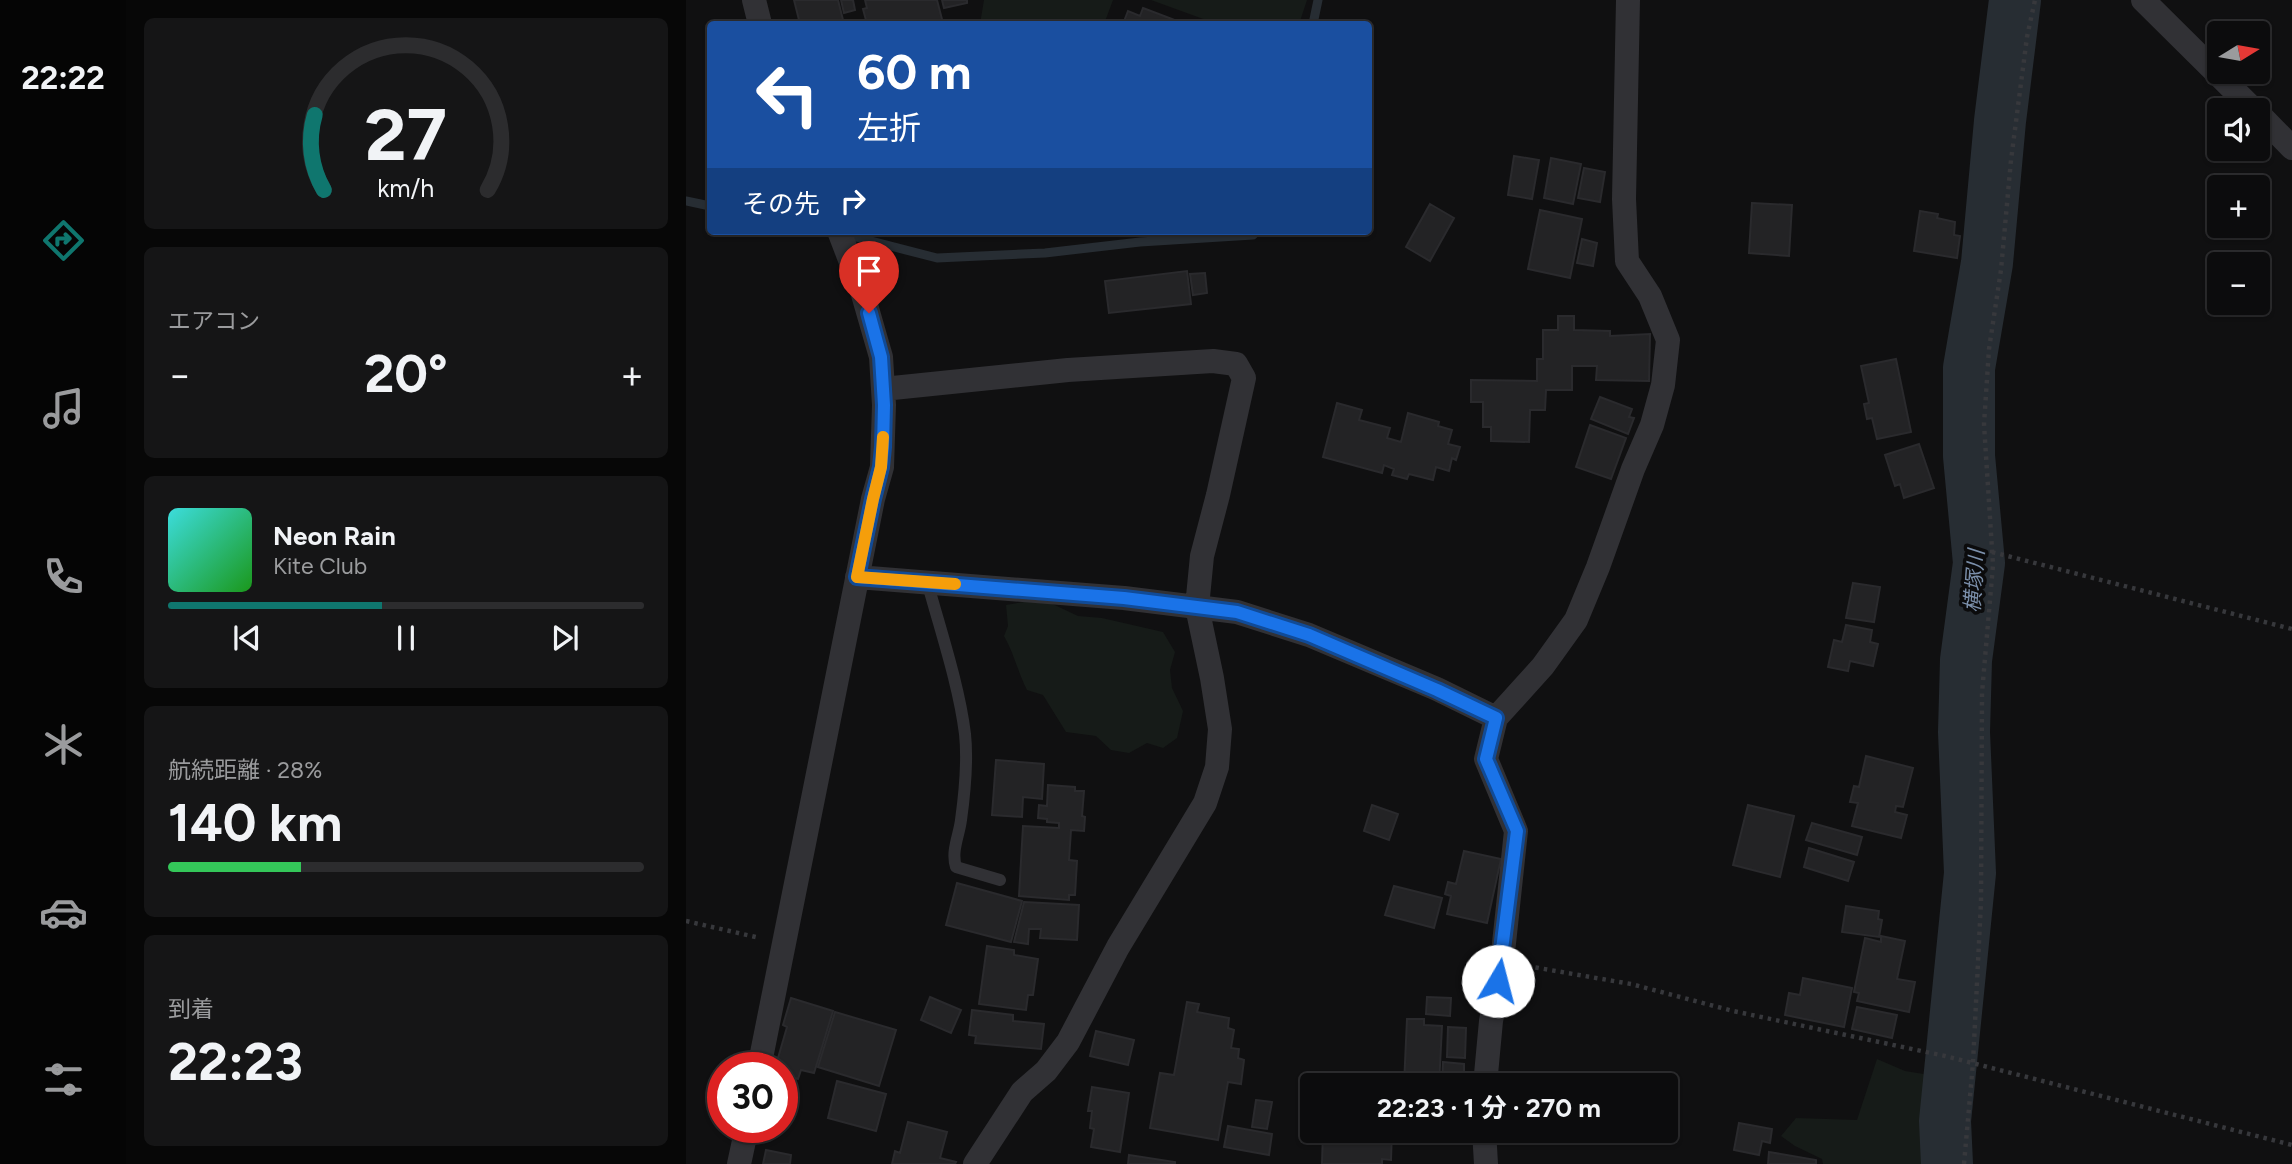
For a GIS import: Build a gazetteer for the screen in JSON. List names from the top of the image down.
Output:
{
  "water": ["横塚川"],
  "north": "right",
  "page": {
    "tabs": "22:22",
    "map_buttons": ["+", "−"],
    "turn": ["60 m", "左折"],
    "then": "その先",
    "tile": [
      "エアコン",
      ["航続距離 · 28%", "140 km"],
      ["到着", "22:23"]
    ],
    "heat": ["−", "20°", "+"],
    "song": ["Neon Rain", "Kite Club"],
    "limit": "30",
    "trip": "22:23 · 1 分 · 270 m",
    "gauge": ["27", "km/h"]
  }
}
